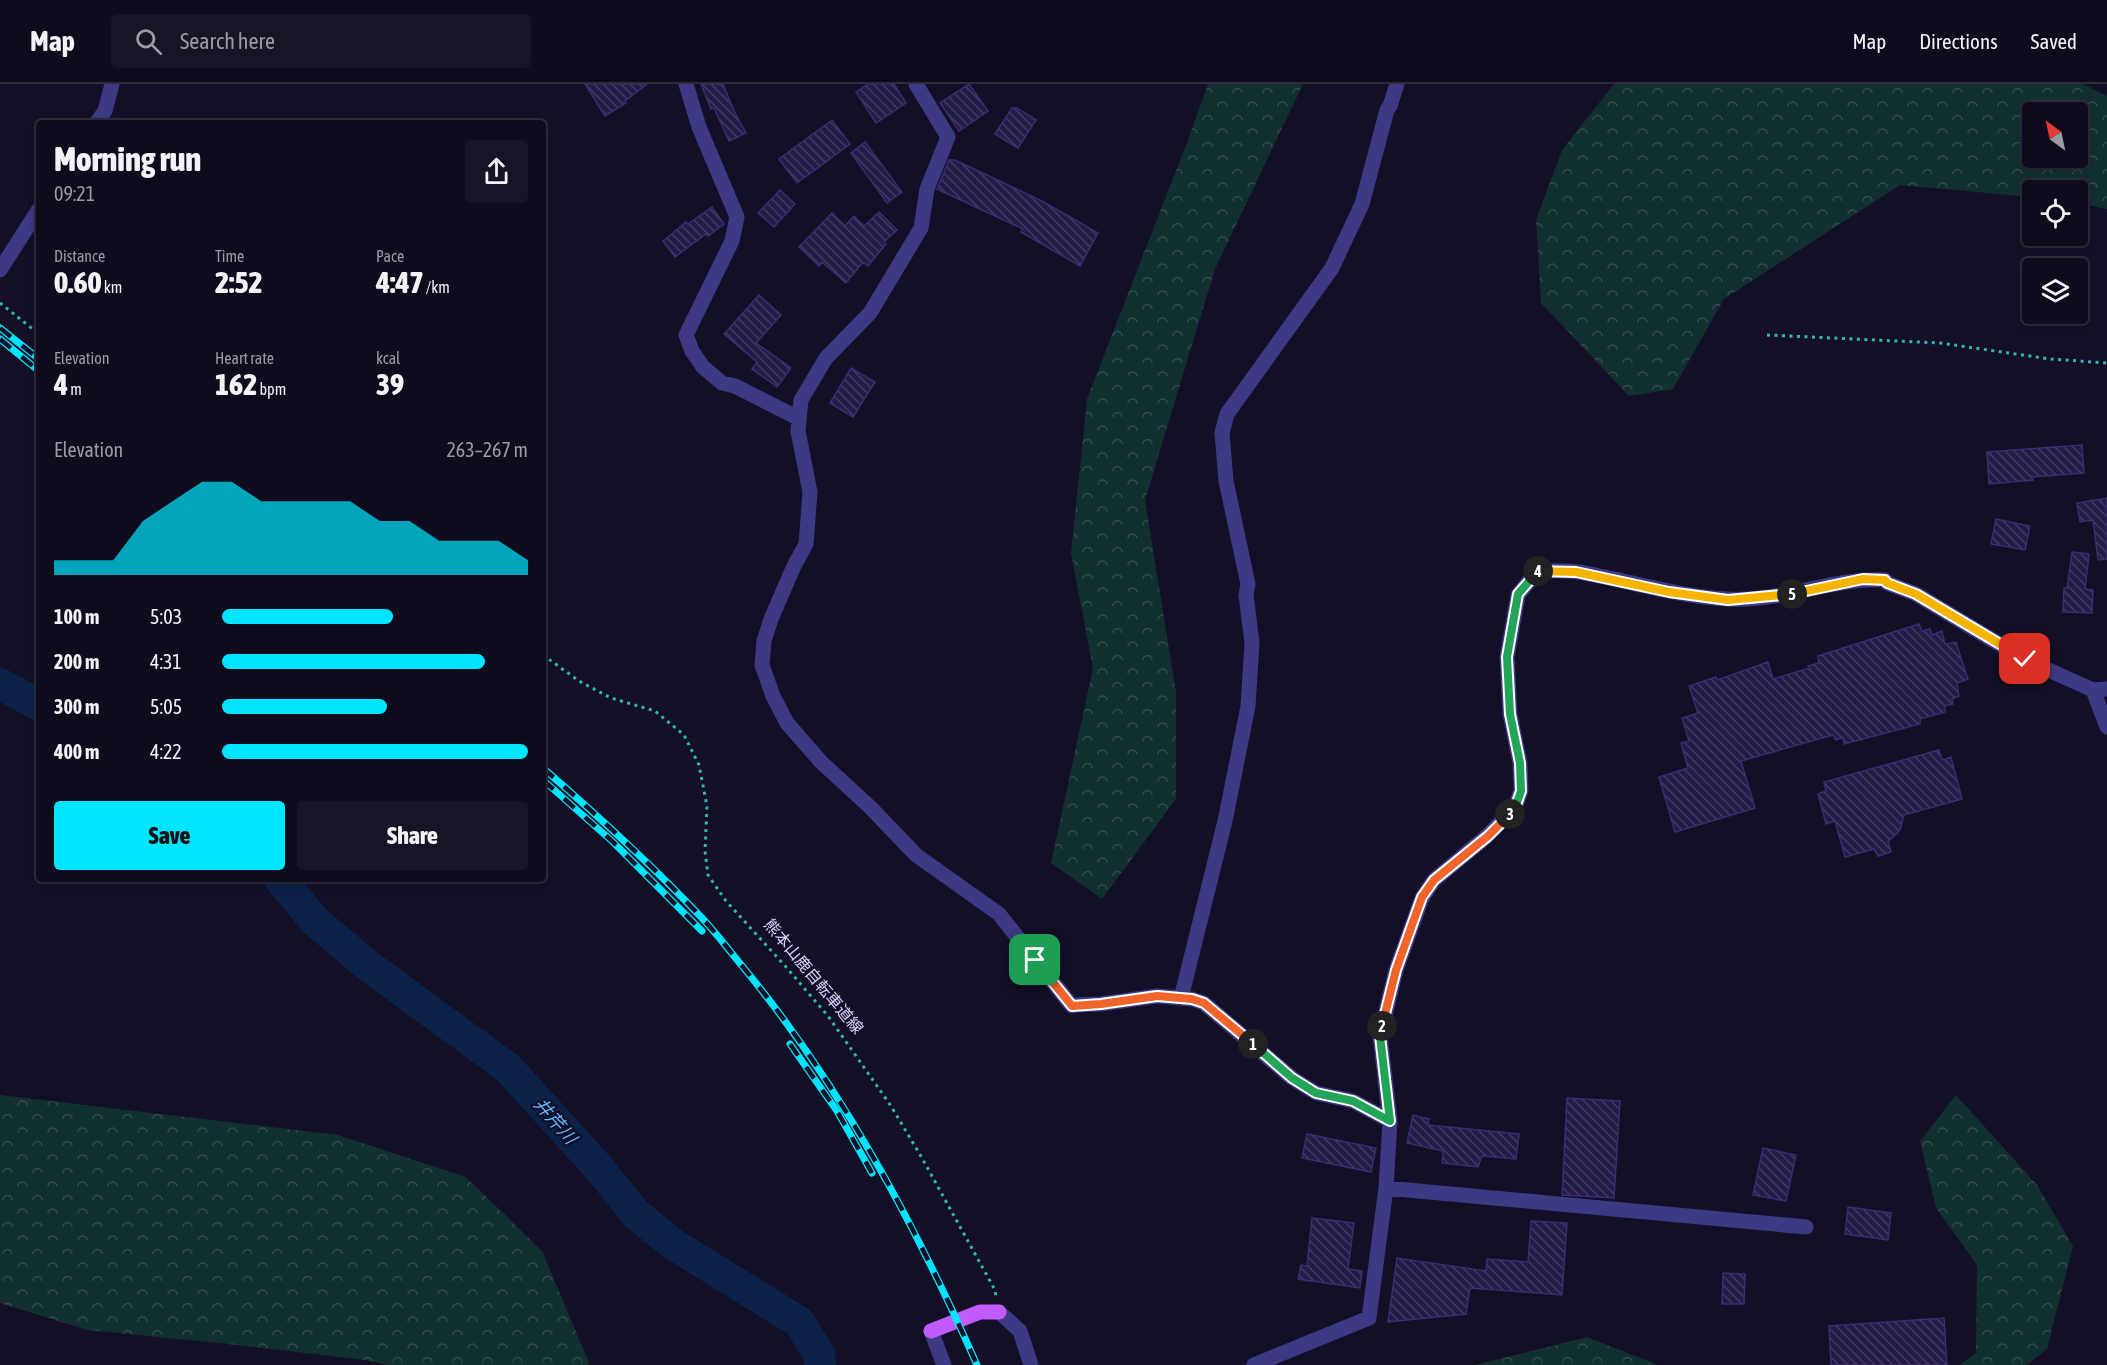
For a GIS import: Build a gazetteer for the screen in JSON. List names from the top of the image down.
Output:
{
  "streets": {
    "path": ["熊本山鹿自転車道線"]
  },
  "water": ["井芹川"],
  "north": "top left",
  "page": {
    "header": "Map",
    "search": "Search here",
    "nav": ["Map", "Directions", "Saved"],
    "heading": ["Morning run", "09:21"],
    "stats": [
      ["Distance", "0.60 km"],
      ["Time", "2:52"],
      ["Pace", "4:47 /km"],
      ["Elevation", "4 m"],
      ["Heart rate", "162 bpm"],
      ["kcal", "39"]
    ],
    "chart": ["Elevation", "263–267 m"],
    "pins": [
      "4",
      "5",
      "3",
      "2",
      "1"
    ],
    "list": [
      {
        "name": "100 m",
        "note": "5:03"
      },
      {
        "name": "200 m",
        "note": "4:31"
      },
      {
        "name": "300 m",
        "note": "5:05"
      },
      {
        "name": "400 m",
        "note": "4:22"
      }
    ],
    "buttons": ["Save", "Share"]
  }
}
